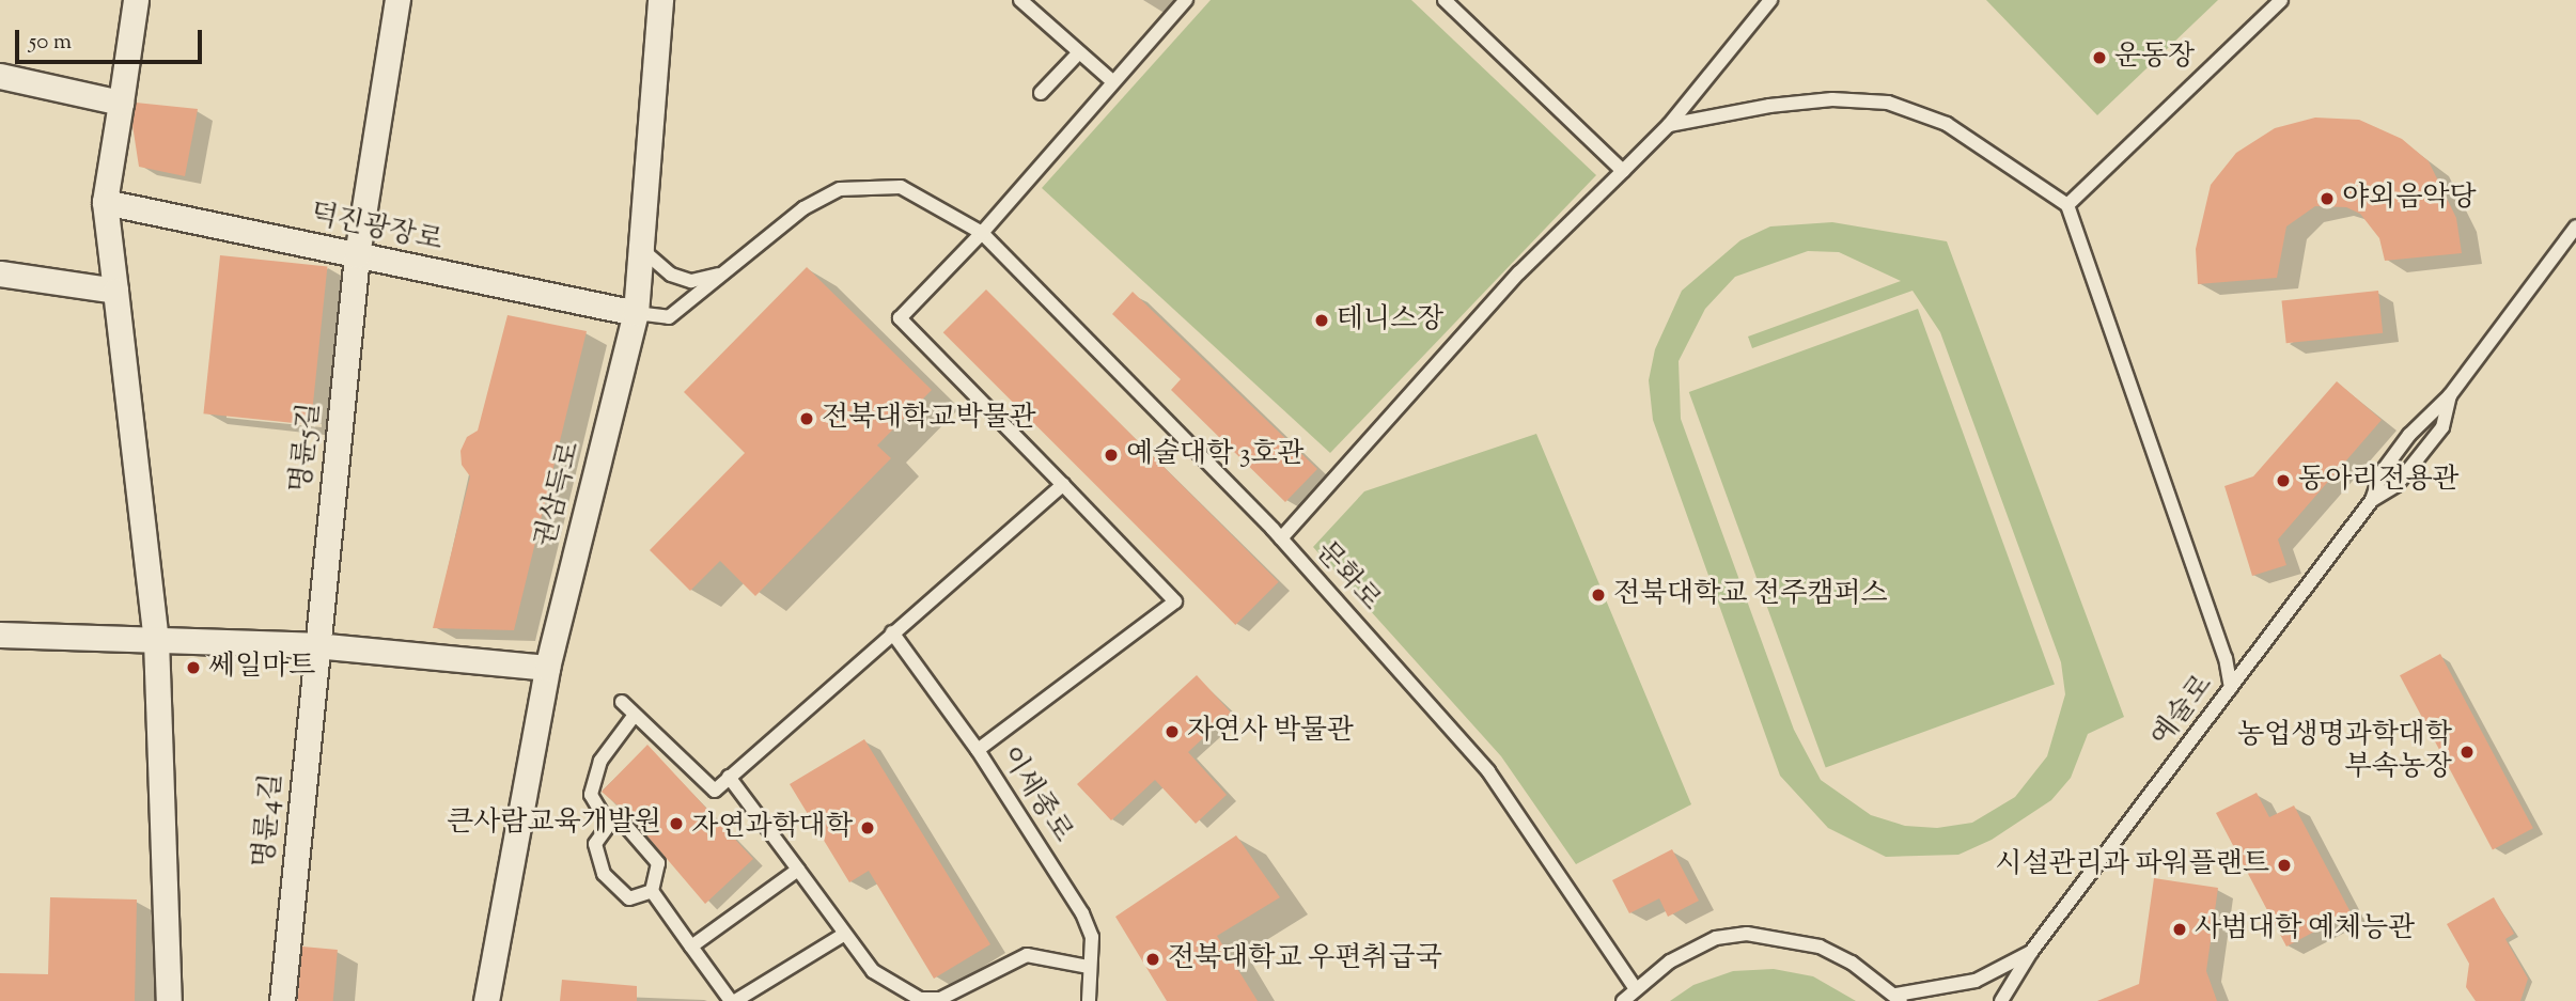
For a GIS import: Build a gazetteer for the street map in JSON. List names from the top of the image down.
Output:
{
  "streets": {
    "street": [
      "덕진광장로",
      "명륜5길",
      "권삼득로",
      "명륜4길"
    ],
    "lane": ["문화로", "예술로", "이세종로"]
  },
  "crossings": [
    ["덕진광장로", "명륜5길"],
    ["덕진광장로", "권삼득로"],
    ["덕진광장로", "문화로"],
    ["명륜5길", "명륜4길"],
    ["권삼득로", "문화로"]
  ],
  "places": [
    "운동장",
    "야외음악당",
    "테니스장",
    "전북대학교박물관",
    "예술대학 3호관",
    "동아리전용관",
    "전북대학교 전주캠퍼스",
    "쎄일마트",
    "자연사 박물관",
    "농업생명과학대학 부속농장",
    "큰사람교육개발원",
    "자연과학대학",
    "시설관리과 파워플랜트",
    "사범대학 예체능관",
    "전북대학교 우편취급국"
  ],
  "scale_bar": "50 m"
}
